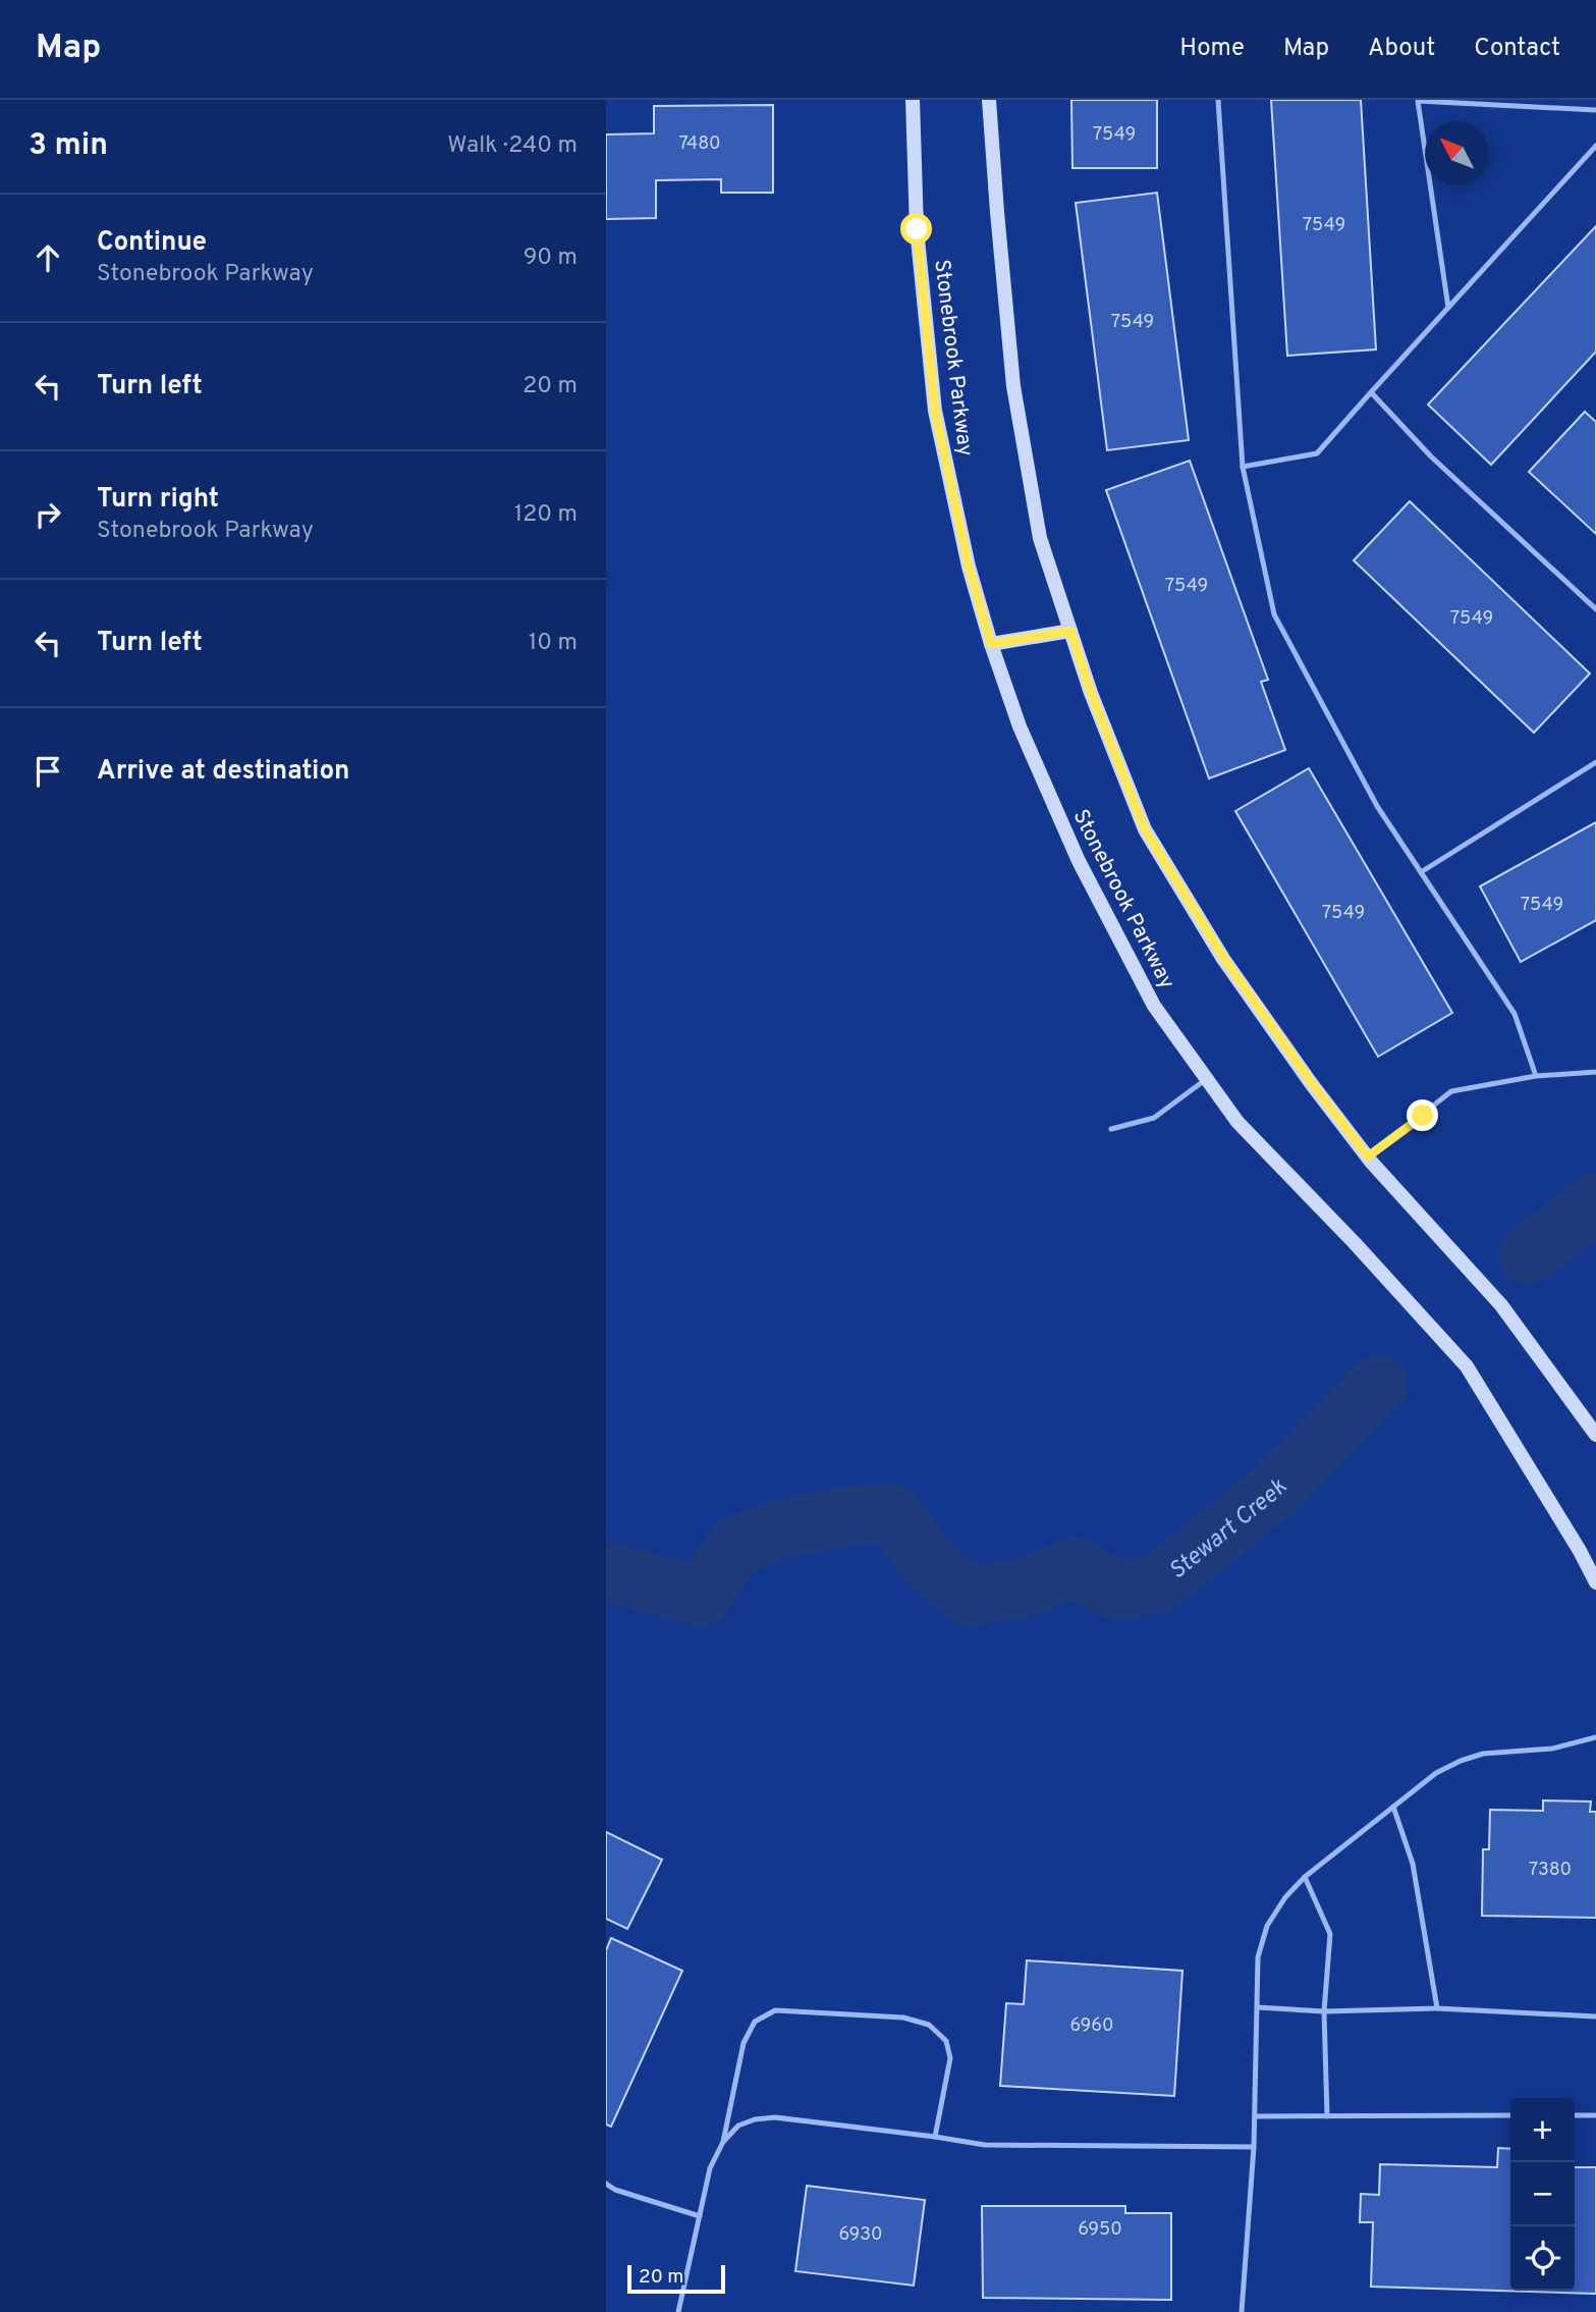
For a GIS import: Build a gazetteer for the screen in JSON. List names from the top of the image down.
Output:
{
  "streets": {
    "main road": ["Stonebrook Parkway"]
  },
  "water": ["Stewart Creek"],
  "house_numbers": [
    "7549",
    "7480",
    "7549",
    "7549",
    "7549",
    "7549",
    "7549",
    "7549",
    "7380",
    "6960",
    "6950",
    "6930"
  ],
  "scale_bar": "20 m",
  "north": "top left",
  "page": {
    "header": "Map",
    "nav": [
      "Home",
      "Map",
      "About",
      "Contact"
    ],
    "heading": ["3 min", "Walk · 240 m"],
    "list": [
      ["Continue", "Stonebrook Parkway", "90 m"],
      ["Turn left", "20 m"],
      ["Turn right", "Stonebrook Parkway", "120 m"],
      ["Turn left", "10 m"],
      "Arrive at destination"
    ],
    "map_buttons": ["+", "−"],
    "scale": "20 m"
  }
}
